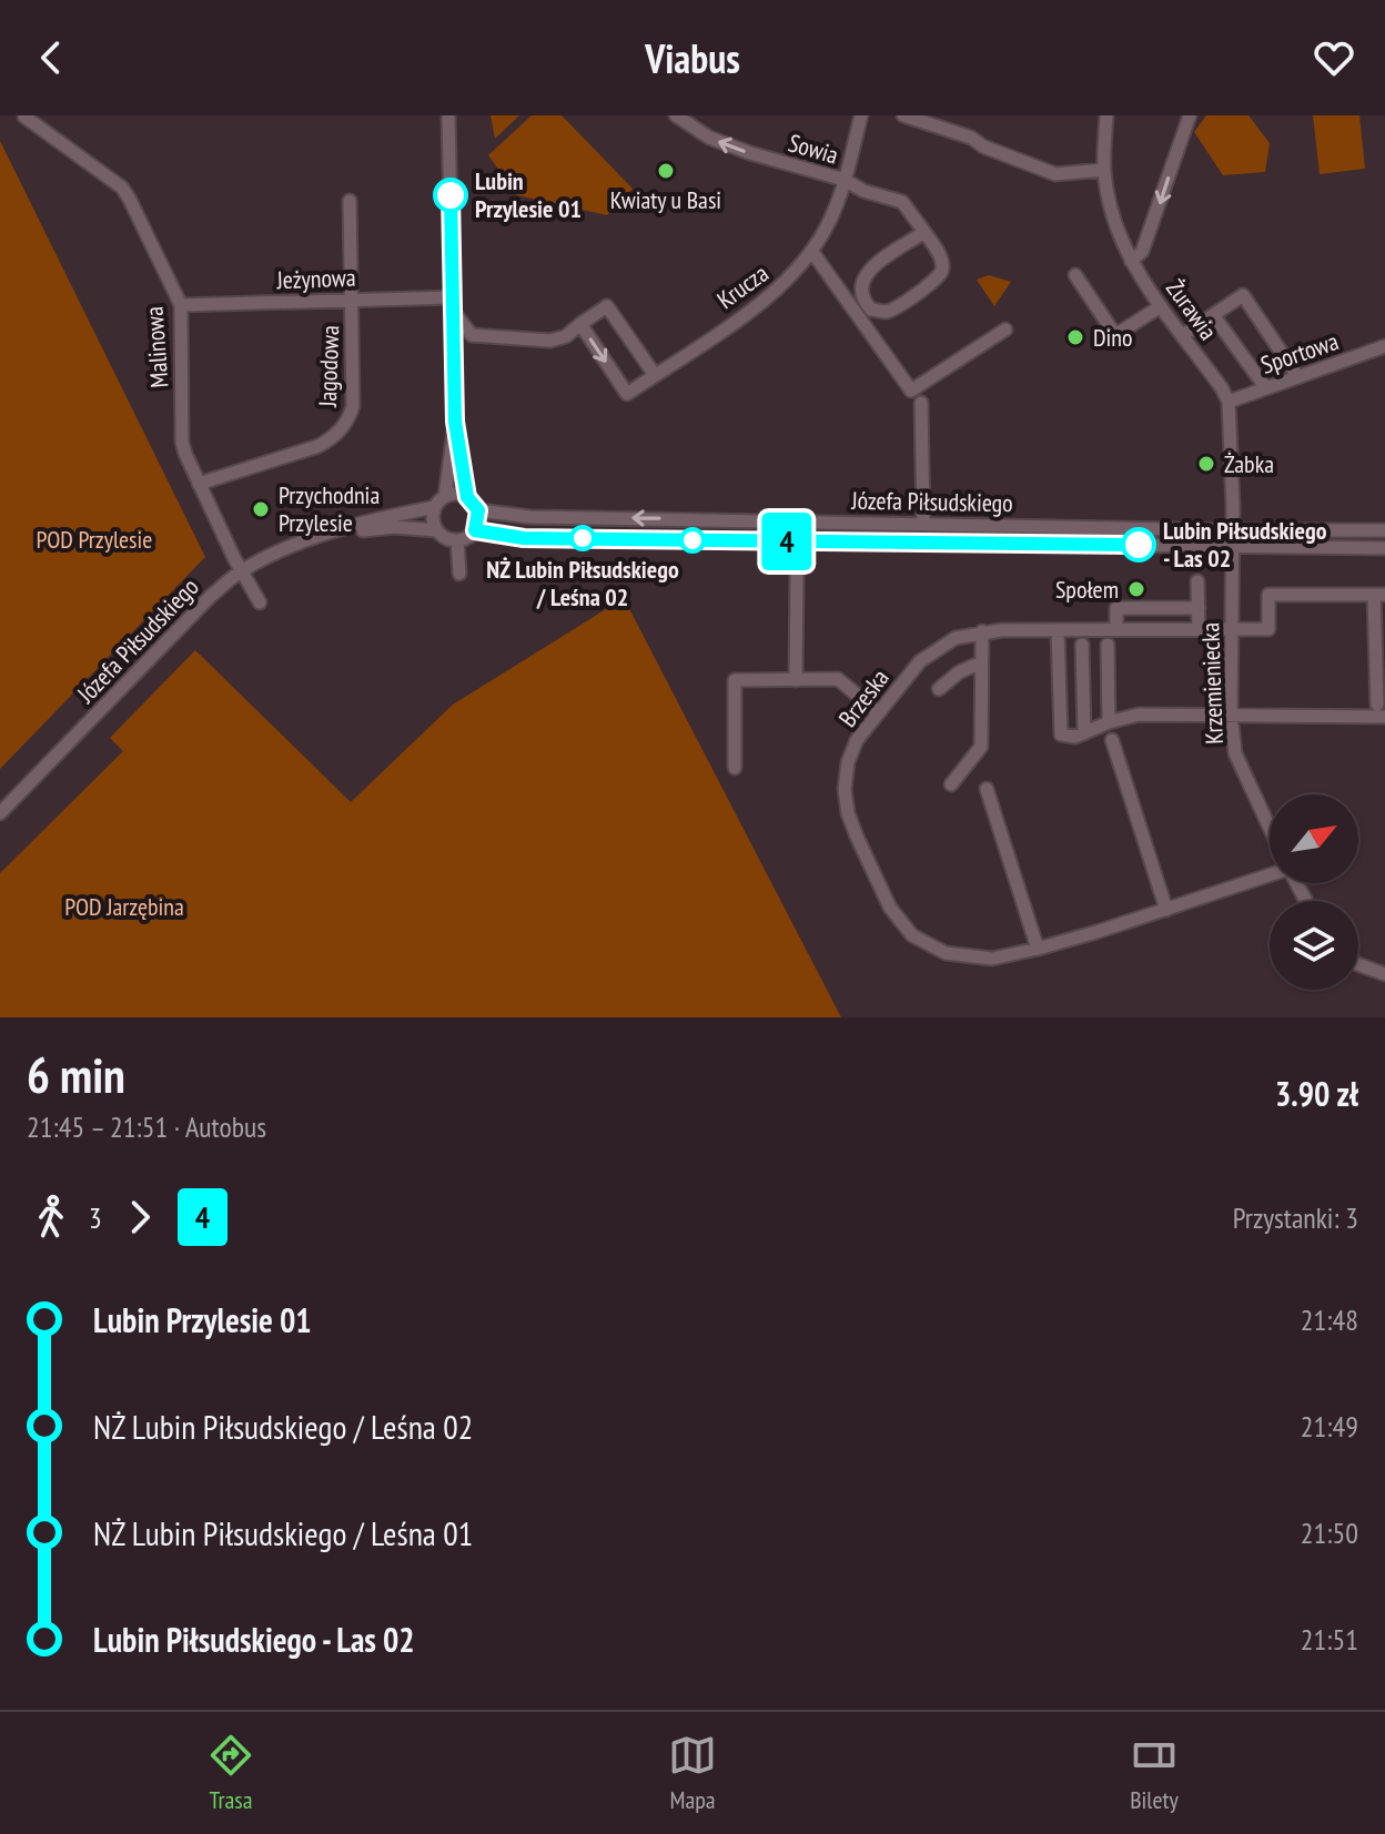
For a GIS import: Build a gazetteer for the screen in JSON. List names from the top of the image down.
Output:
{
  "streets": {
    "street": [
      "Sowia",
      "Jeżynowa",
      "Krucza",
      "Żurawia",
      "Malinowa",
      "Sportowa",
      "Jagodowa",
      "Józefa Piłsudskiego",
      "Krzemieniecka",
      "Brzeska"
    ]
  },
  "crossings": [
    ["Sowia", "Krucza"],
    ["Jeżynowa", "Malinowa"],
    ["Jeżynowa", "Jagodowa"],
    ["Żurawia", "Sportowa"],
    ["Malinowa", "Jagodowa"],
    ["Malinowa", "Józefa Piłsudskiego"],
    ["Józefa Piłsudskiego", "Krzemieniecka"],
    ["Krzemieniecka", "Brzeska"]
  ],
  "one_way": ["Sowia"],
  "parks": ["POD Przylesie", "POD Jarzębina"],
  "places": [
    "Kwiaty u Basi",
    "Lubin Przylesie 01",
    "Dino",
    "Żabka",
    "Przychodnia Przylesie",
    "NŻ Lubin Piłsudskiego / Leśna 02",
    "Lubin Piłsudskiego - Las 02",
    "Społem"
  ],
  "lines": ["bus line 4"],
  "north": "top right",
  "page": {
    "header": "Viabus",
    "on_map": "4",
    "heading": ["6 min", "21:45 – 21:51 · Autobus", "3.90 zł"],
    "legs": ["3", "4", "Przystanki: 3"],
    "list": [
      {
        "name": "Lubin Przylesie 01",
        "value": "21:48"
      },
      {
        "name": "NŻ Lubin Piłsudskiego / Leśna 02",
        "value": "21:49"
      },
      {
        "name": "NŻ Lubin Piłsudskiego / Leśna 01",
        "value": "21:50"
      },
      {
        "name": "Lubin Piłsudskiego - Las 02",
        "value": "21:51"
      }
    ],
    "tabs": ["Trasa", "Mapa", "Bilety"]
  }
}
